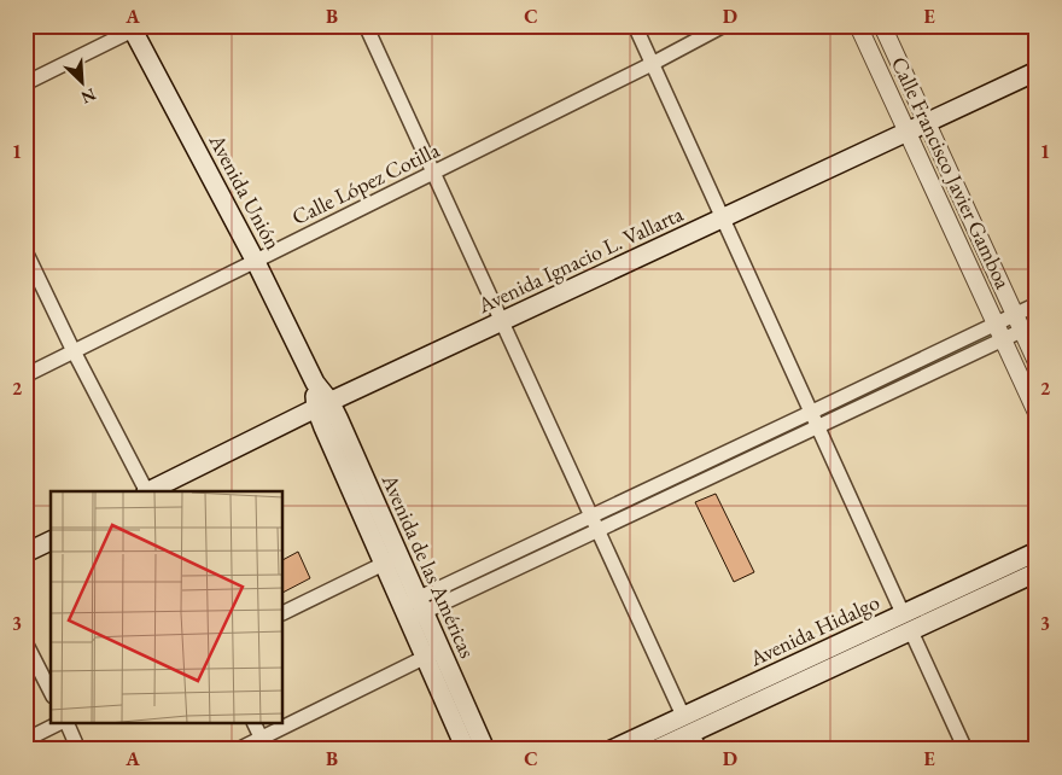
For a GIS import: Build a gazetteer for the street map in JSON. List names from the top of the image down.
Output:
{
  "streets": {
    "main road": [
      "Avenida Unión",
      "Avenida Ignacio L. Vallarta",
      "Avenida de las Américas",
      "Avenida Hidalgo"
    ],
    "street": ["Calle Francisco Javier Gamboa", "Calle López Cotilla"]
  },
  "crossings": [
    ["Calle Francisco Javier Gamboa", "Avenida Ignacio L. Vallarta"],
    ["Calle López Cotilla", "Avenida Unión"],
    ["Avenida Unión", "Avenida Ignacio L. Vallarta"],
    ["Avenida Unión", "Avenida de las Américas"],
    ["Avenida Ignacio L. Vallarta", "Avenida de las Américas"]
  ],
  "north": "bottom right",
  "grid": {
    "columns": [
      "A",
      "B",
      "C",
      "D",
      "E"
    ],
    "rows": ["1", "2", "3"]
  }
}
